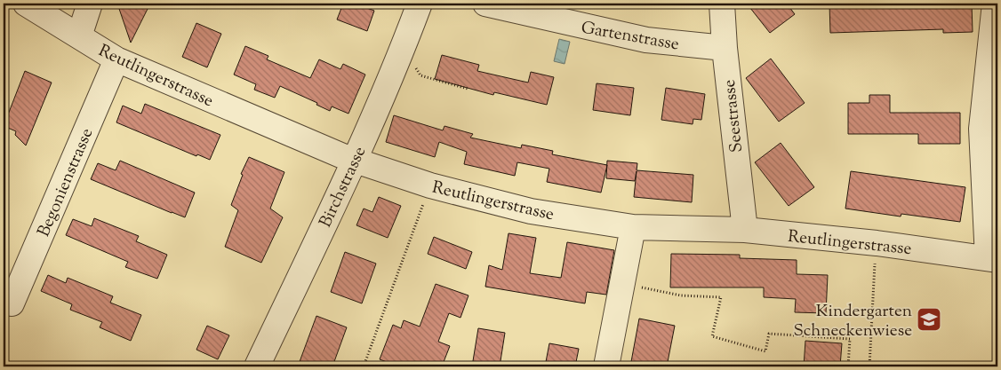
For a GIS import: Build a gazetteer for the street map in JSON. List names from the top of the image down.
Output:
{
  "streets": {
    "street": [
      "Gartenstrasse",
      "Reutlingerstrasse",
      "Seestrasse",
      "Begonienstrasse",
      "Birchstrasse"
    ]
  },
  "crossings": [
    ["Gartenstrasse", "Seestrasse"],
    ["Reutlingerstrasse", "Seestrasse"],
    ["Reutlingerstrasse", "Begonienstrasse"],
    ["Reutlingerstrasse", "Birchstrasse"]
  ],
  "places": {
    "school or university": ["Kindergarten Schneckenwiese"]
  }
}
